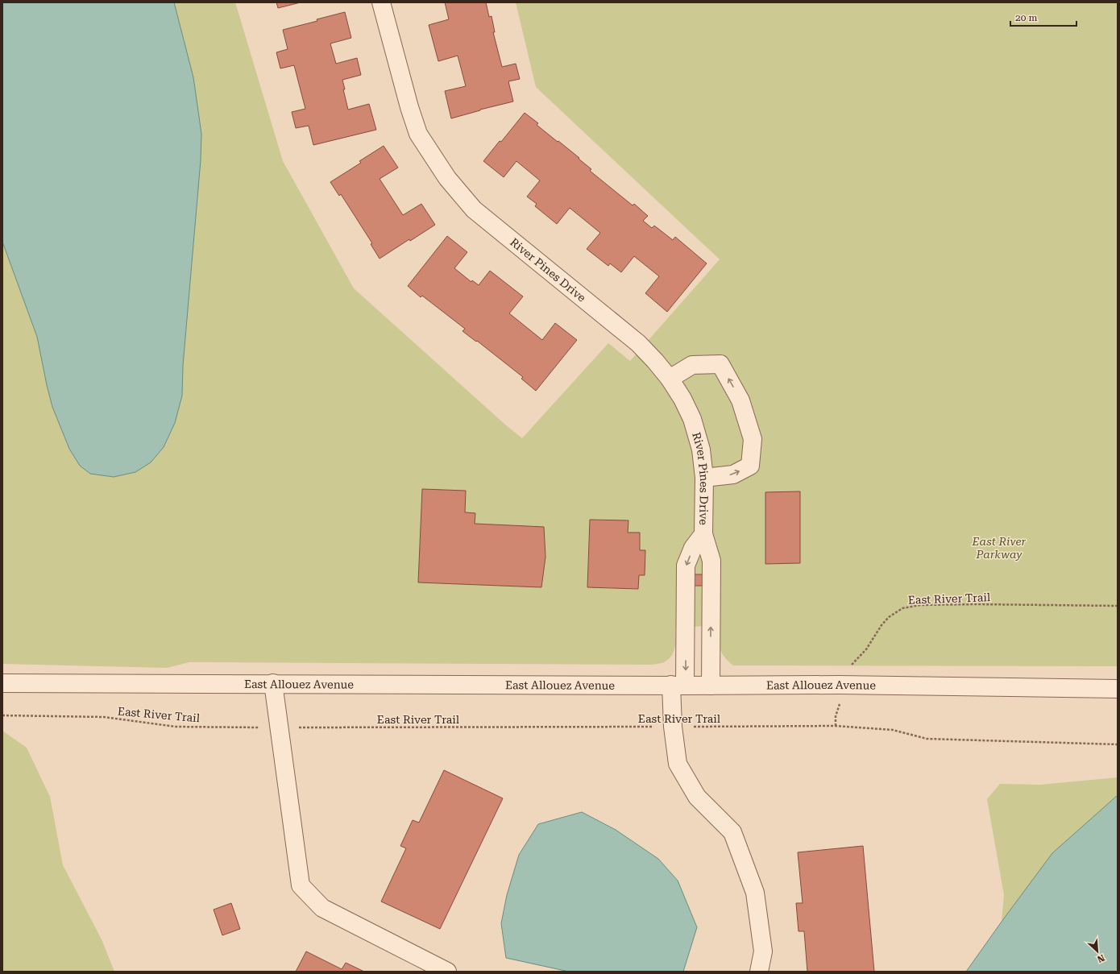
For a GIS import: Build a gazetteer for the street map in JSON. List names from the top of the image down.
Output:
{
  "streets": {
    "street": ["River Pines Drive", "East Allouez Avenue"],
    "path": ["East River Trail"]
  },
  "crossings": [
    ["River Pines Drive", "East River Trail"],
    ["River Pines Drive", "East Allouez Avenue"],
    ["East River Trail", "East Allouez Avenue"]
  ],
  "parks": ["East River Parkway"],
  "scale_bar": "20 m",
  "north": "bottom right"
}
